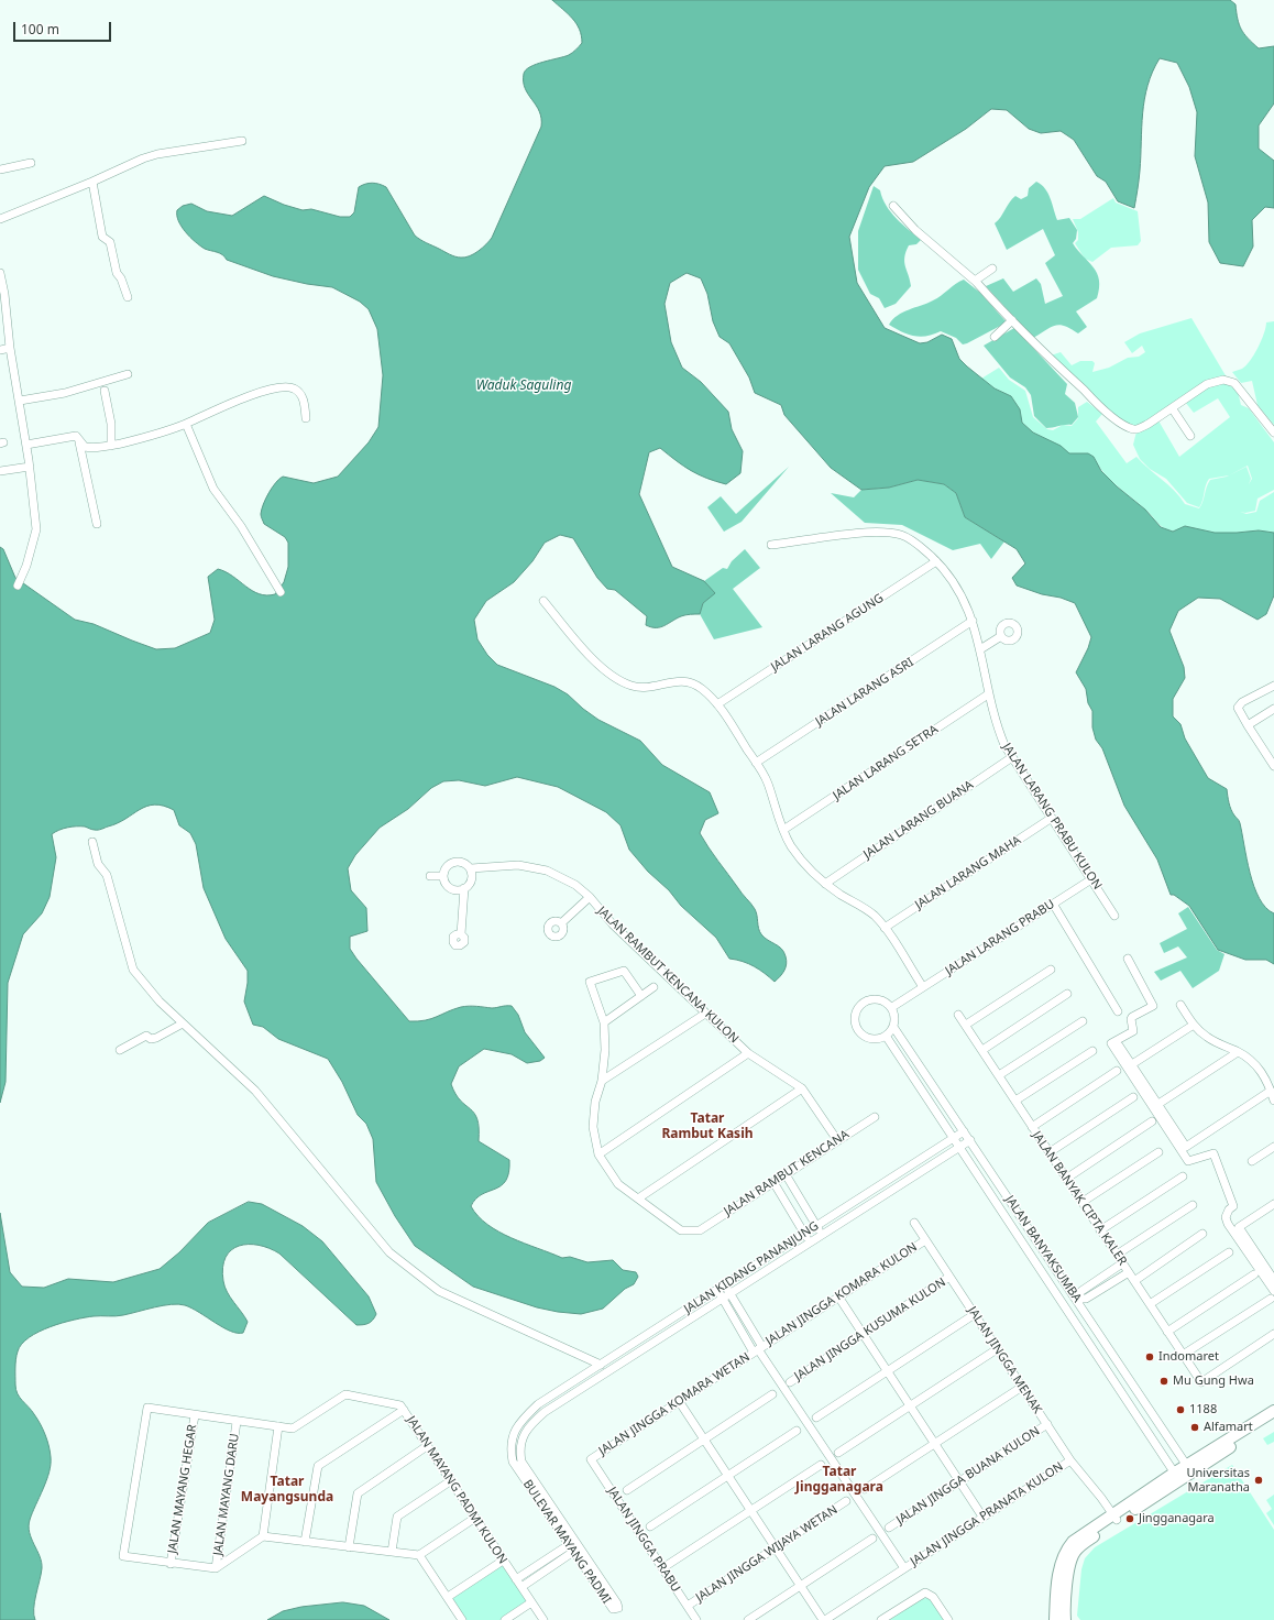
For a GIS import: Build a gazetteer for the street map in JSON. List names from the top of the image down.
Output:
{
  "streets": {
    "street": [
      "JALAN LARANG AGUNG",
      "JALAN LARANG ASRI",
      "JALAN LARANG SETRA",
      "JALAN LARANG PRABU KULON",
      "JALAN LARANG BUANA",
      "JALAN LARANG MAHA",
      "JALAN LARANG PRABU",
      "JALAN RAMBUT KENCANA KULON",
      "JALAN RAMBUT KENCANA",
      "JALAN BANYAK CIPTA KALER",
      "JALAN BANYAKSUMBA",
      "JALAN KIDANG PANANJUNG",
      "JALAN JINGGA KOMARA KULON",
      "JALAN JINGGA KUSUMA KULON",
      "JALAN JINGGA MENAK",
      "JALAN JINGGA KOMARA WETAN",
      "JALAN JINGGA BUANA KULON",
      "JALAN MAYANG HEGAR",
      "JALAN MAYANG PADMI KULON",
      "JALAN MAYANG DARU",
      "JALAN JINGGA PRANATA KULON",
      "JALAN JINGGA PRABU",
      "BULEVAR MAYANG PADMI",
      "JALAN JINGGA WIJAYA WETAN"
    ]
  },
  "crossings": [
    ["JALAN LARANG AGUNG", "JALAN LARANG PRABU KULON"],
    ["JALAN LARANG ASRI", "JALAN LARANG PRABU KULON"],
    ["JALAN LARANG SETRA", "JALAN LARANG PRABU KULON"],
    ["JALAN LARANG PRABU KULON", "JALAN LARANG BUANA"],
    ["JALAN LARANG PRABU KULON", "JALAN LARANG MAHA"],
    ["JALAN LARANG PRABU KULON", "JALAN LARANG PRABU"],
    ["JALAN LARANG PRABU", "JALAN BANYAKSUMBA"],
    ["JALAN RAMBUT KENCANA KULON", "JALAN RAMBUT KENCANA"],
    ["JALAN BANYAKSUMBA", "JALAN KIDANG PANANJUNG"],
    ["JALAN KIDANG PANANJUNG", "BULEVAR MAYANG PADMI"],
    ["JALAN JINGGA KOMARA KULON", "JALAN JINGGA MENAK"],
    ["JALAN JINGGA KOMARA KULON", "JALAN JINGGA KOMARA WETAN"],
    ["JALAN JINGGA KUSUMA KULON", "JALAN JINGGA MENAK"],
    ["JALAN JINGGA MENAK", "JALAN JINGGA BUANA KULON"],
    ["JALAN JINGGA MENAK", "JALAN JINGGA PRANATA KULON"],
    ["JALAN JINGGA KOMARA WETAN", "JALAN JINGGA PRABU"],
    ["JALAN MAYANG HEGAR", "JALAN MAYANG PADMI KULON"],
    ["JALAN MAYANG PADMI KULON", "JALAN MAYANG DARU"],
    ["JALAN JINGGA PRABU", "JALAN JINGGA WIJAYA WETAN"]
  ],
  "districts": ["Tatar Rambut Kasih", "Tatar Jingganagara", "Tatar Mayangsunda"],
  "water": ["Waduk Saguling"],
  "places": [
    "Indomaret",
    "Mu Gung Hwa",
    "1188",
    "Alfamart",
    "Universitas Maranatha",
    "Jingganagara"
  ],
  "scale_bar": "100 m"
}
